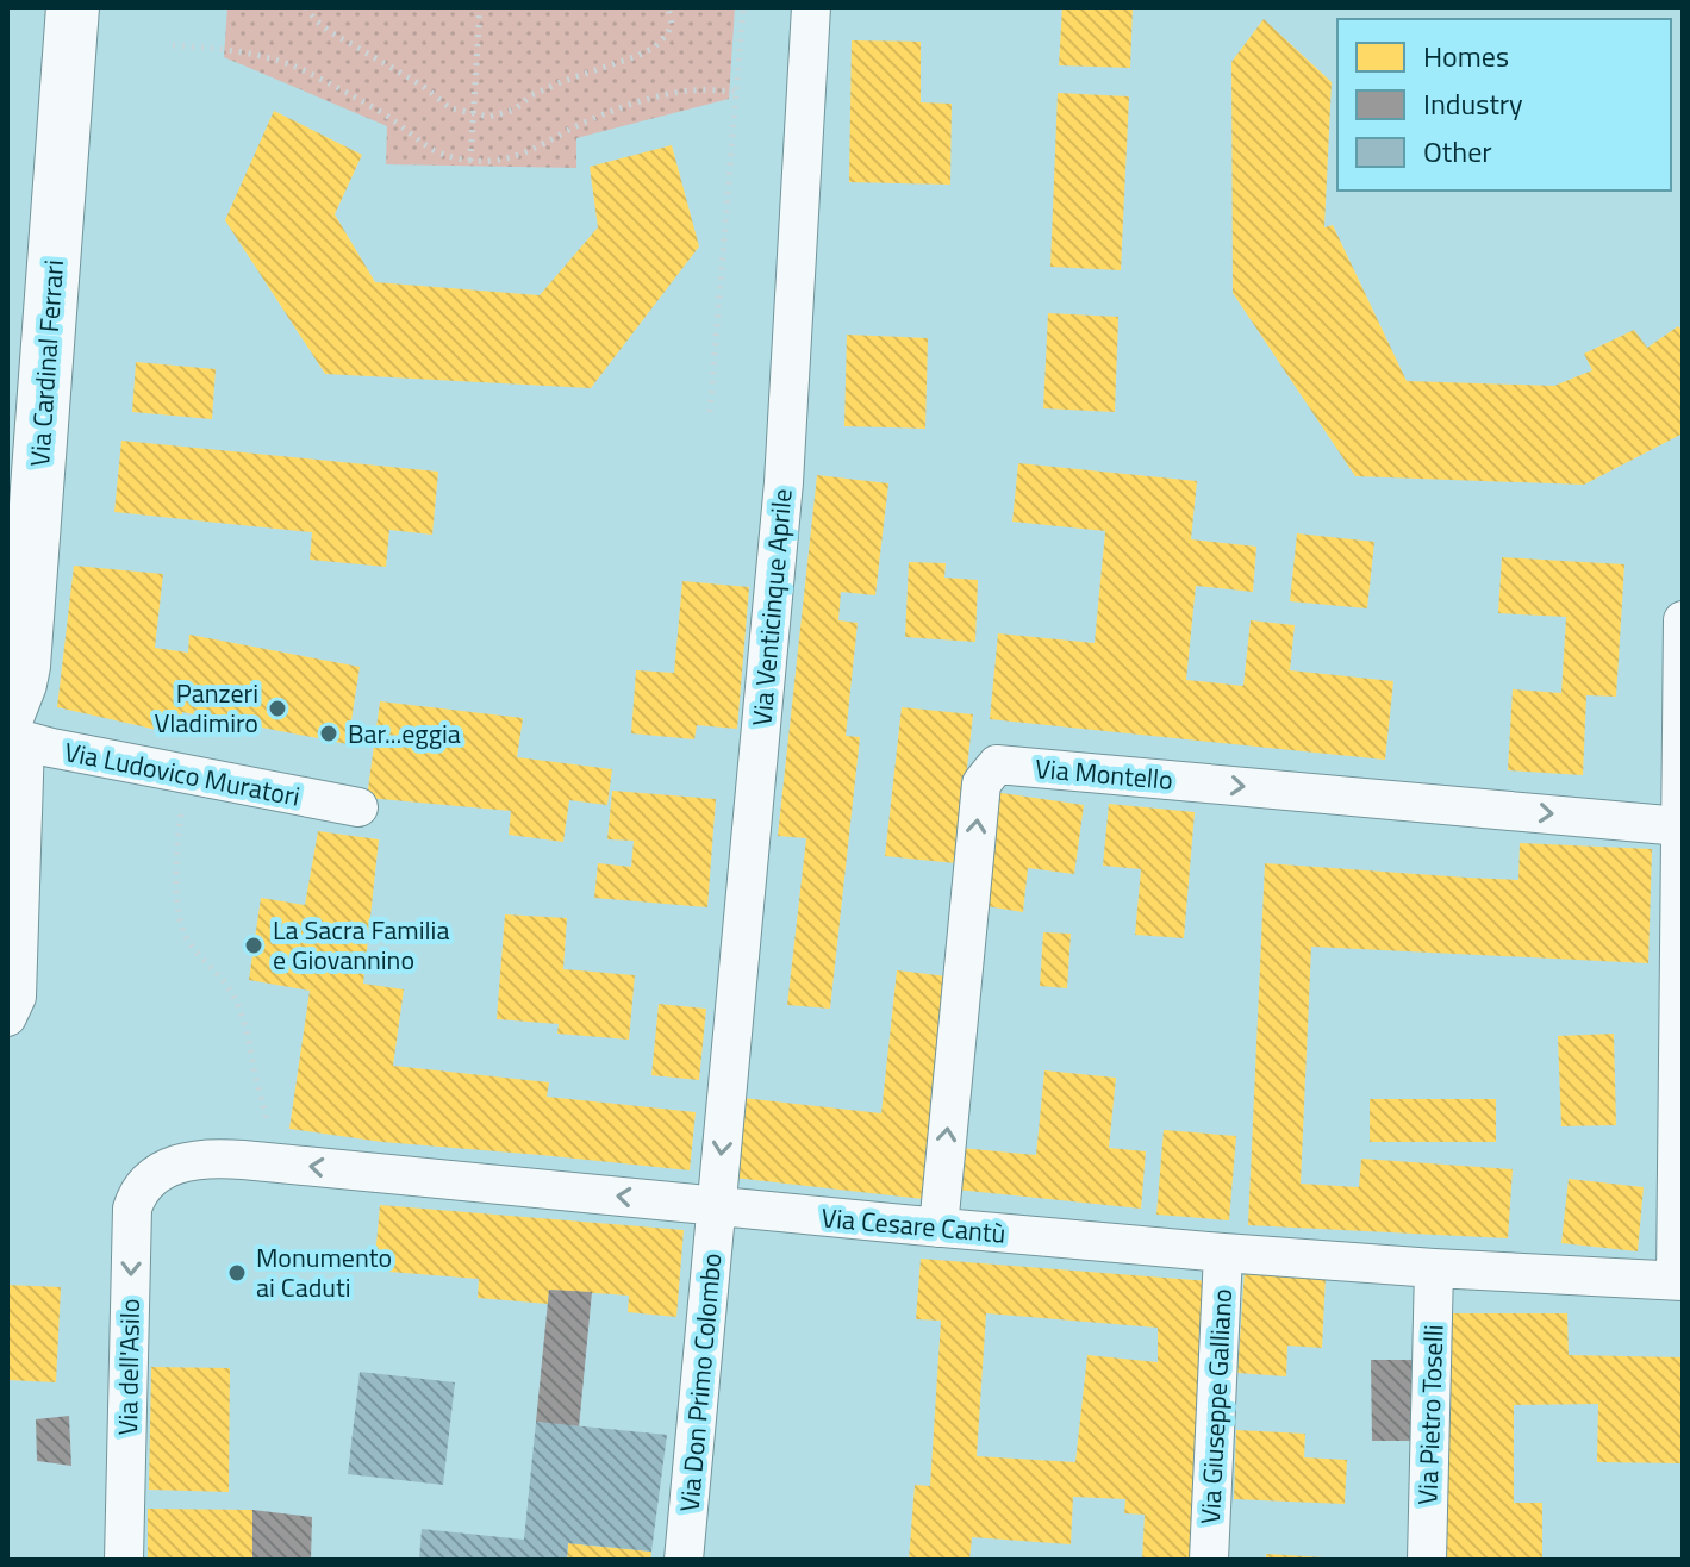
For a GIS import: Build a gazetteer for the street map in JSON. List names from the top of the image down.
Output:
{
  "streets": {
    "street": [
      "Via Cardinal Ferrari",
      "Via Venticinque Aprile",
      "Via Ludovico Muratori",
      "Via Montello",
      "Via Cesare Cantù",
      "Via dell'Asilo",
      "Via Don Primo Colombo",
      "Via Giuseppe Galliano",
      "Via Pietro Toselli"
    ]
  },
  "crossings": [
    ["Via Cardinal Ferrari", "Via Ludovico Muratori"],
    ["Via Venticinque Aprile", "Via Cesare Cantù"],
    ["Via Venticinque Aprile", "Via Don Primo Colombo"],
    ["Via Montello", "Via Cesare Cantù"],
    ["Via Cesare Cantù", "Via dell'Asilo"],
    ["Via Cesare Cantù", "Via Don Primo Colombo"],
    ["Via Cesare Cantù", "Via Giuseppe Galliano"],
    ["Via Cesare Cantù", "Via Pietro Toselli"]
  ],
  "one_way": ["Via Venticinque Aprile", "Via Cesare Cantù", "Via dell'Asilo"],
  "places": [
    "Panzeri Vladimiro",
    "Bar...eggia",
    "La Sacra Familia e Giovannino",
    "Monumento ai Caduti"
  ],
  "legend": ["Homes", "Industry", "Other"]
}
